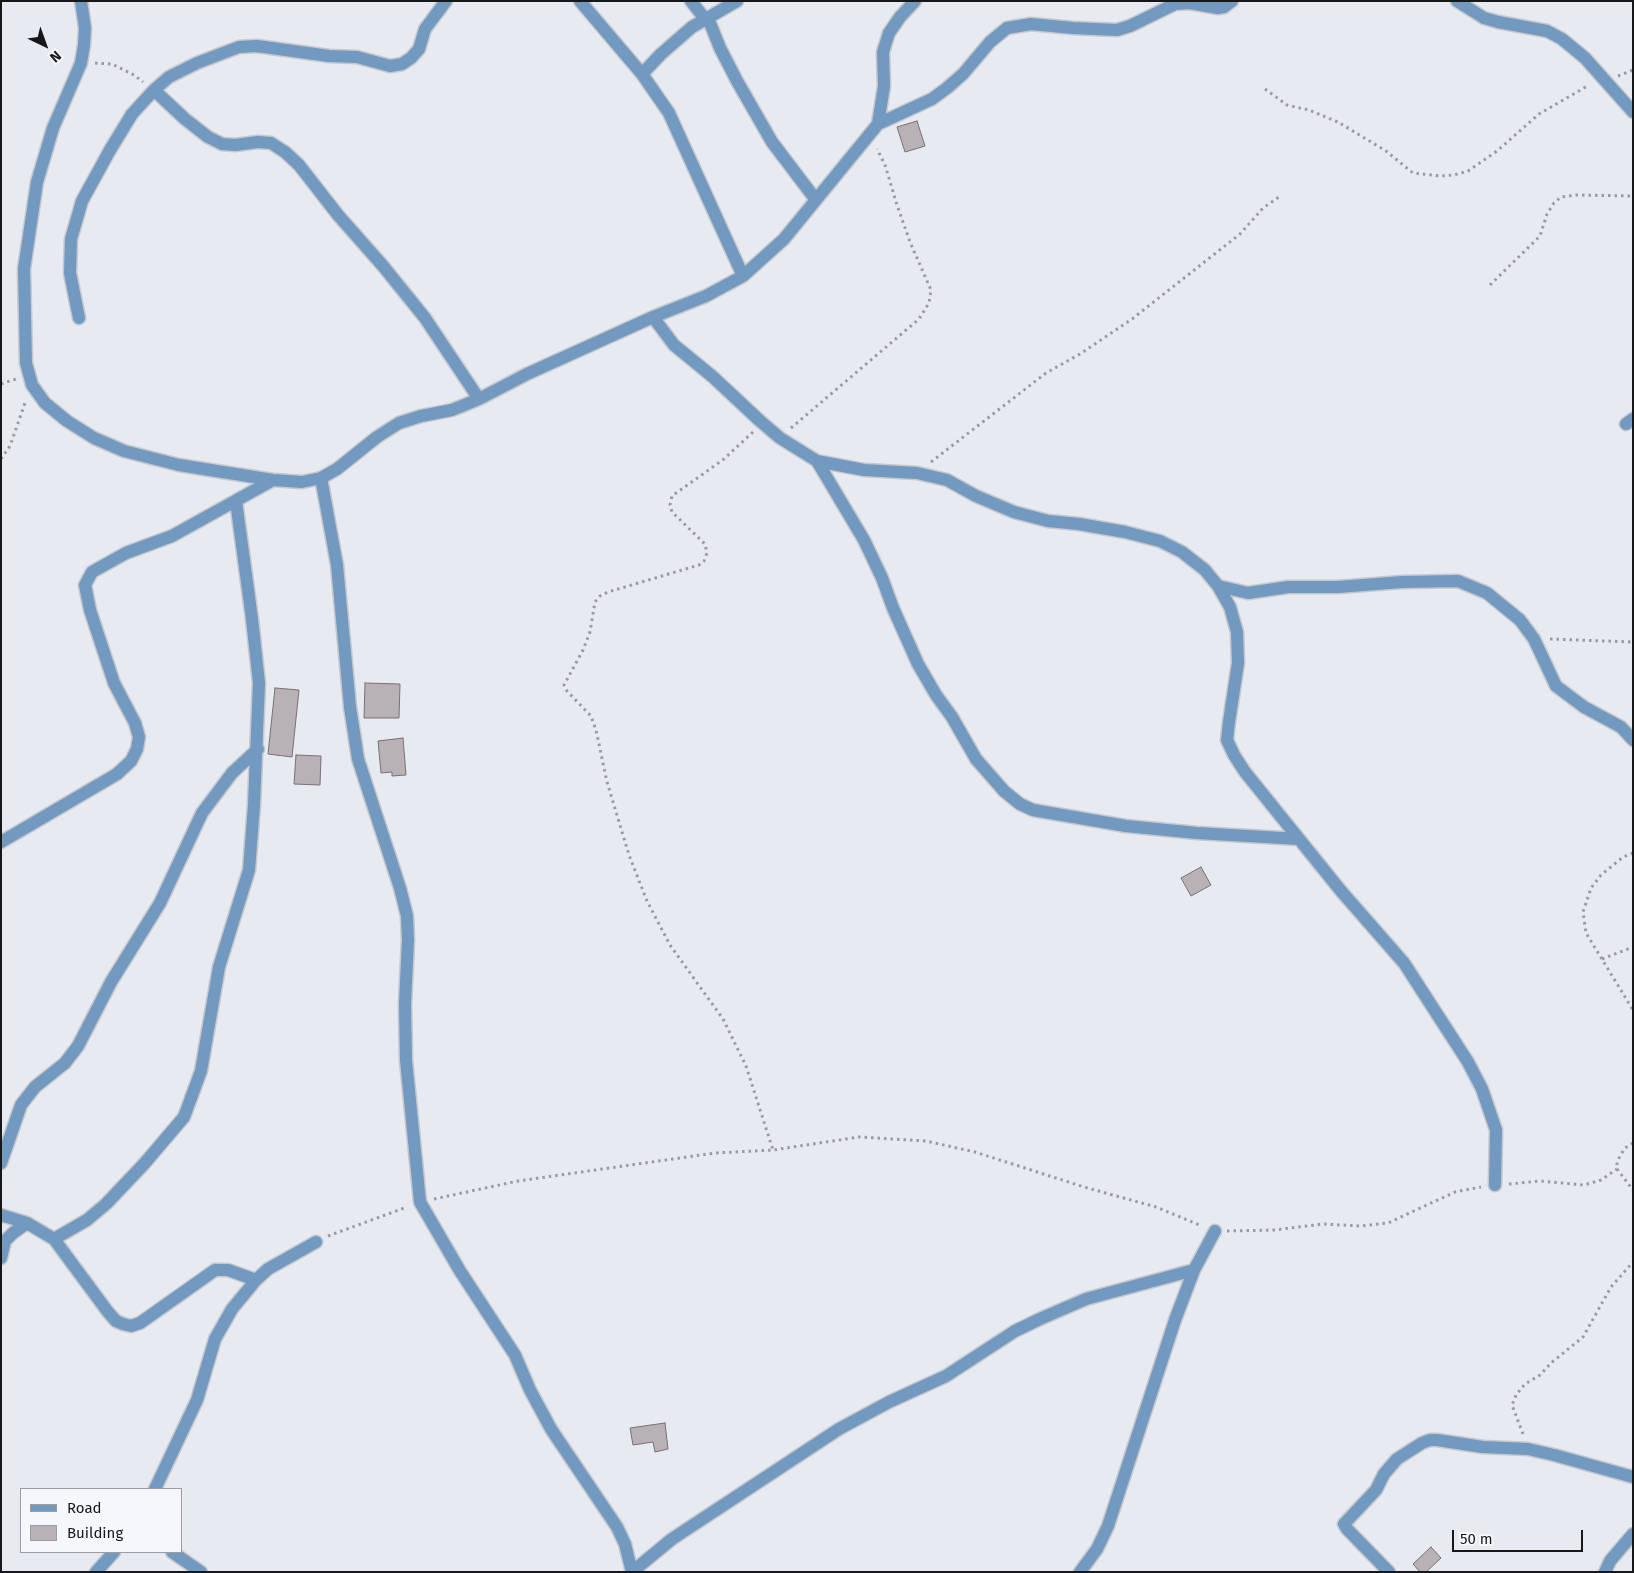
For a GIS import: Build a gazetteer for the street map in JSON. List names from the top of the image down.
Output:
{
  "legend": ["Road", "Building"],
  "scale_bar": "50 m",
  "north": "bottom right"
}
